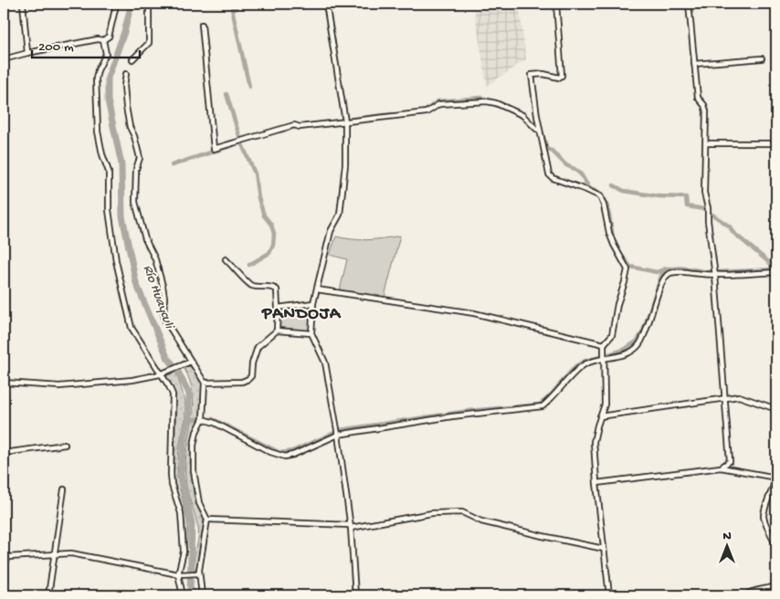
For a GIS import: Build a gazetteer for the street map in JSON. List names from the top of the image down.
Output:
{
  "districts": ["PANDOJA"],
  "water": ["Río Huayculi"],
  "scale_bar": "200 m",
  "north": "top"
}
